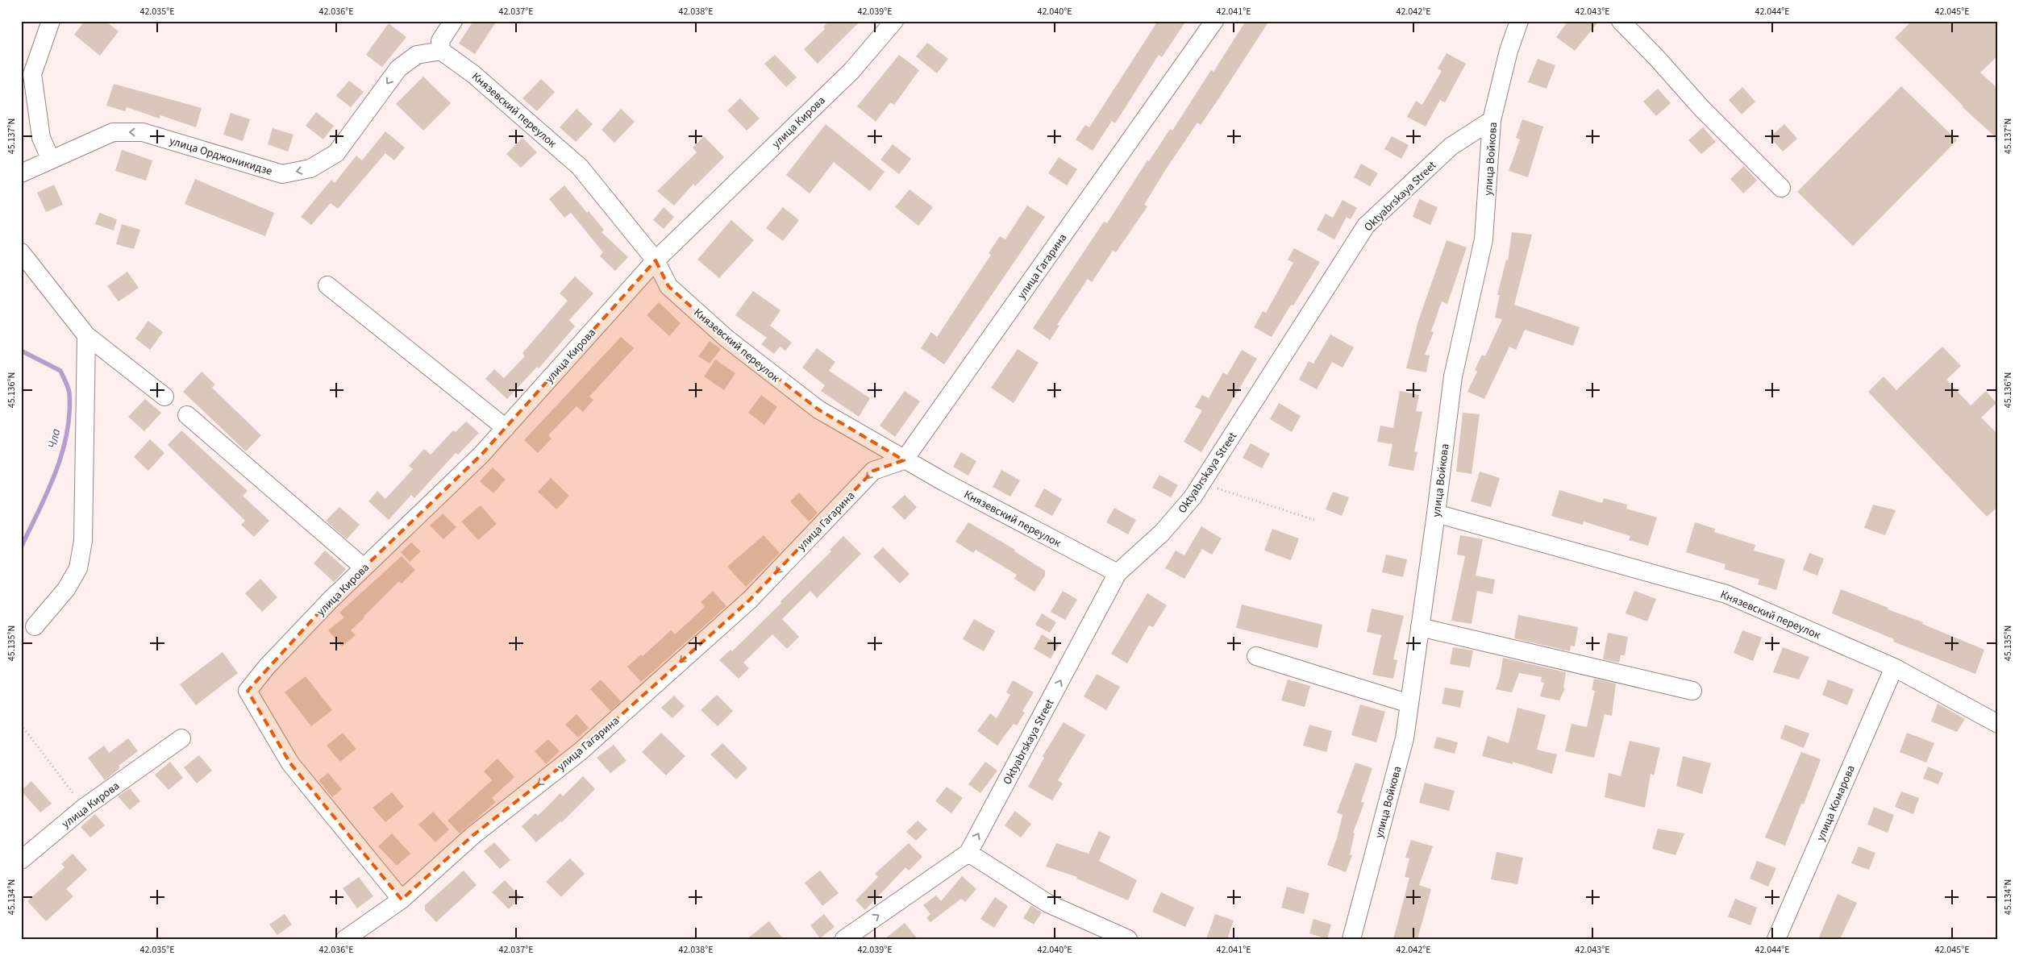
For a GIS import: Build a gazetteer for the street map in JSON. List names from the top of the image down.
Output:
{
  "streets": {
    "street": [
      "Князевский переулок",
      "улица Кирова",
      "улица Орджоникидзе",
      "улица Войкова",
      "Oktyabrskaya Street",
      "улица Гагарина",
      "улица Комарова"
    ]
  },
  "crossings": [
    ["Князевский переулок", "улица Кирова"],
    ["Князевский переулок", "улица Орджоникидзе"],
    ["Князевский переулок", "улица Войкова"],
    ["Князевский переулок", "Oktyabrskaya Street"],
    ["Князевский переулок", "улица Гагарина"],
    ["Князевский переулок", "улица Комарова"],
    ["улица Кирова", "улица Гагарина"],
    ["улица Войкова", "Oktyabrskaya Street"]
  ],
  "one_way": ["улица Орджоникидзе", "Oktyabrskaya Street", "улица Гагарина"],
  "water": ["Чла"],
  "coordinates": [
    "42.035°E",
    "42.036°E",
    "42.037°E",
    "42.038°E",
    "42.039°E",
    "42.040°E",
    "42.041°E",
    "42.042°E",
    "42.043°E",
    "42.044°E",
    "42.045°E",
    "45.137°N",
    "45.136°N",
    "45.135°N",
    "45.134°N"
  ]
}
